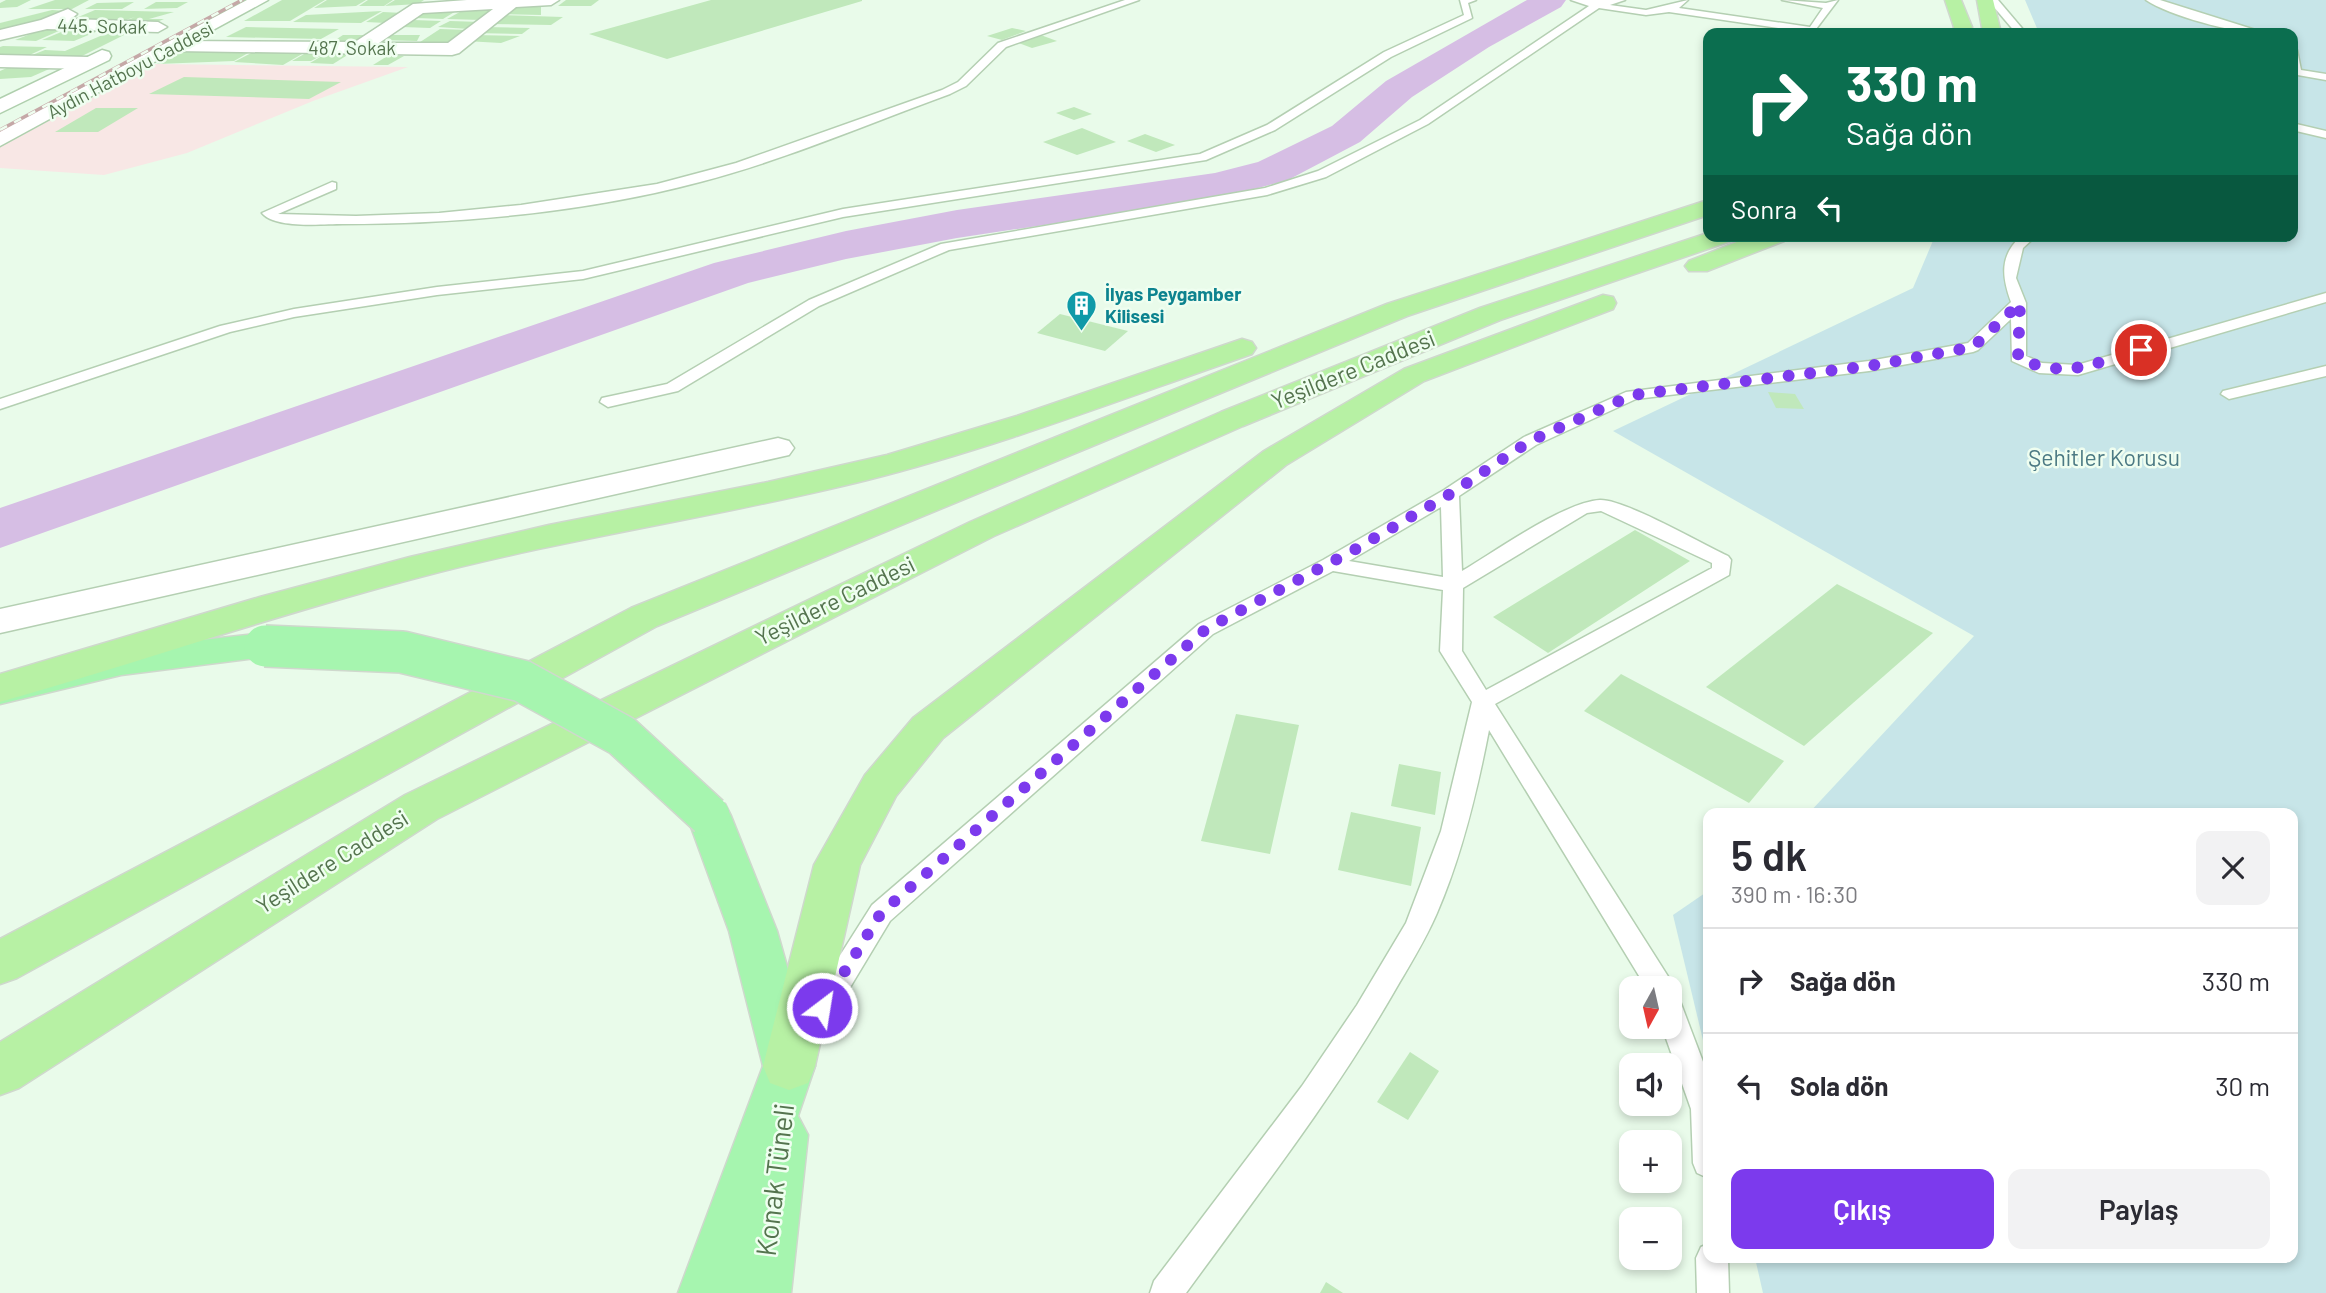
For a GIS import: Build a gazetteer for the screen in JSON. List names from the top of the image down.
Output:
{
  "streets": {
    "highway": ["Yeşildere Caddesi"],
    "main road": ["Konak Tüneli"],
    "street": ["445. Sokak", "487. Sokak", "Aydın Hatboyu Caddesi"]
  },
  "crossings": [
    ["445. Sokak", "Aydın Hatboyu Caddesi"],
    ["487. Sokak", "Aydın Hatboyu Caddesi"]
  ],
  "parks": ["Şehitler Korusu"],
  "places": {
    "building": ["İlyas Peygamber Kilisesi"]
  },
  "north": "bottom",
  "page": {
    "turn": ["330 m", "Sağa dön"],
    "then": "Sonra",
    "heading": ["5 dk", "390 m · 16:30"],
    "list": [
      {
        "name": "Sağa dön",
        "value": "330 m"
      },
      {
        "name": "Sola dön",
        "value": "30 m"
      }
    ],
    "map_buttons": ["+", "−"],
    "buttons": ["Çıkış", "Paylaş"]
  }
}
